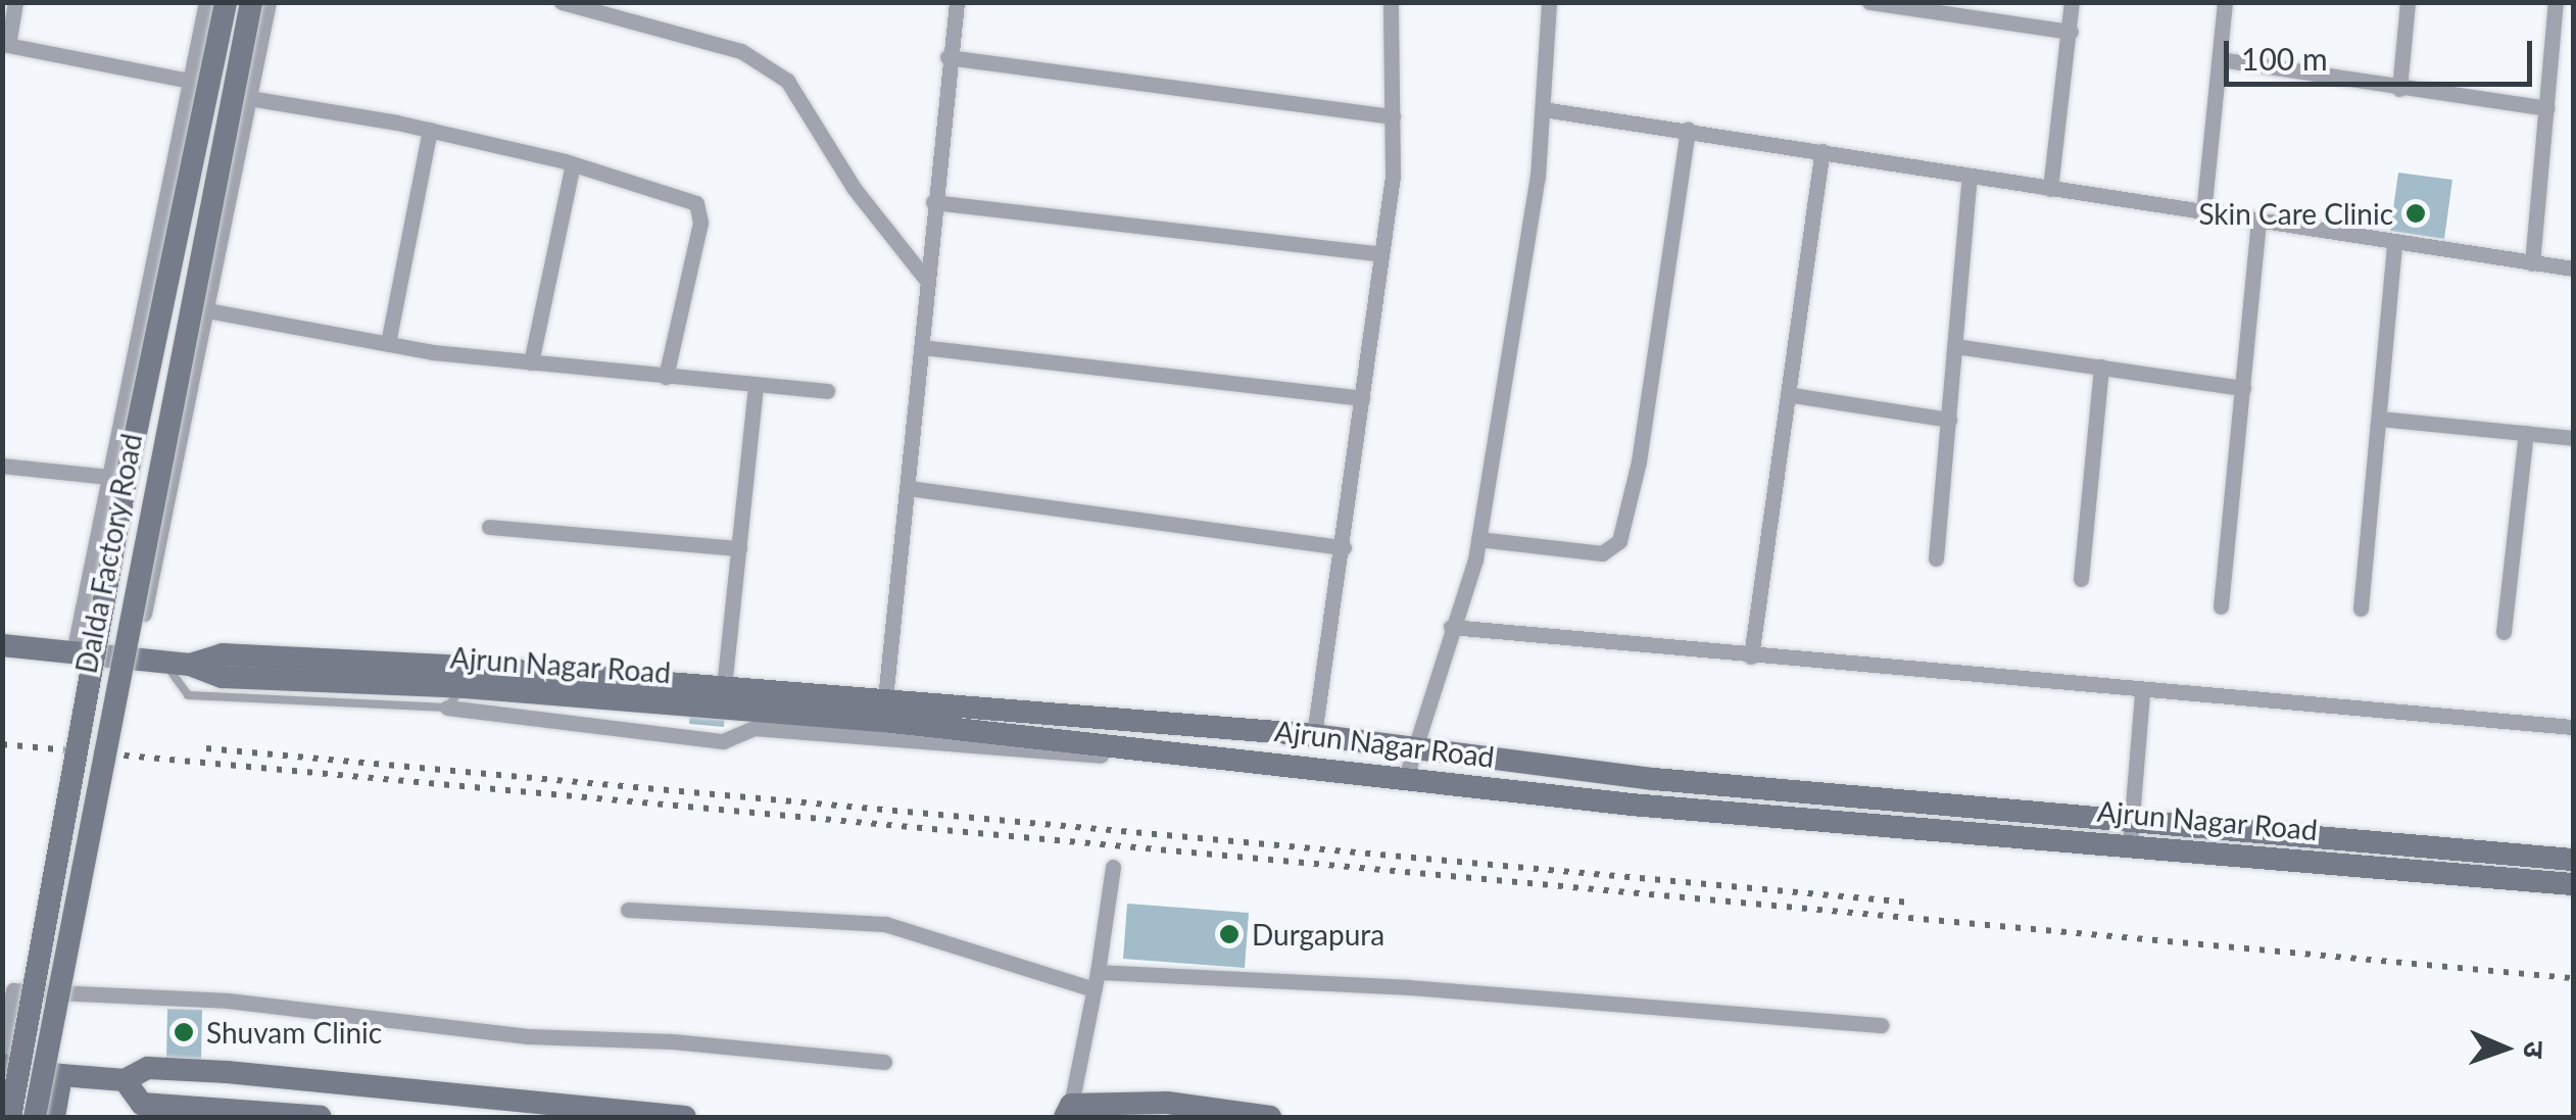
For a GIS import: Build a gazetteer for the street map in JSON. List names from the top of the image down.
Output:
{
  "streets": {
    "street": ["Dalda Factory Road", "Ajrun Nagar Road"]
  },
  "places": ["Skin Care Clinic", "Durgapura", "Shuvam Clinic"],
  "scale_bar": "100 m",
  "north": "right"
}
